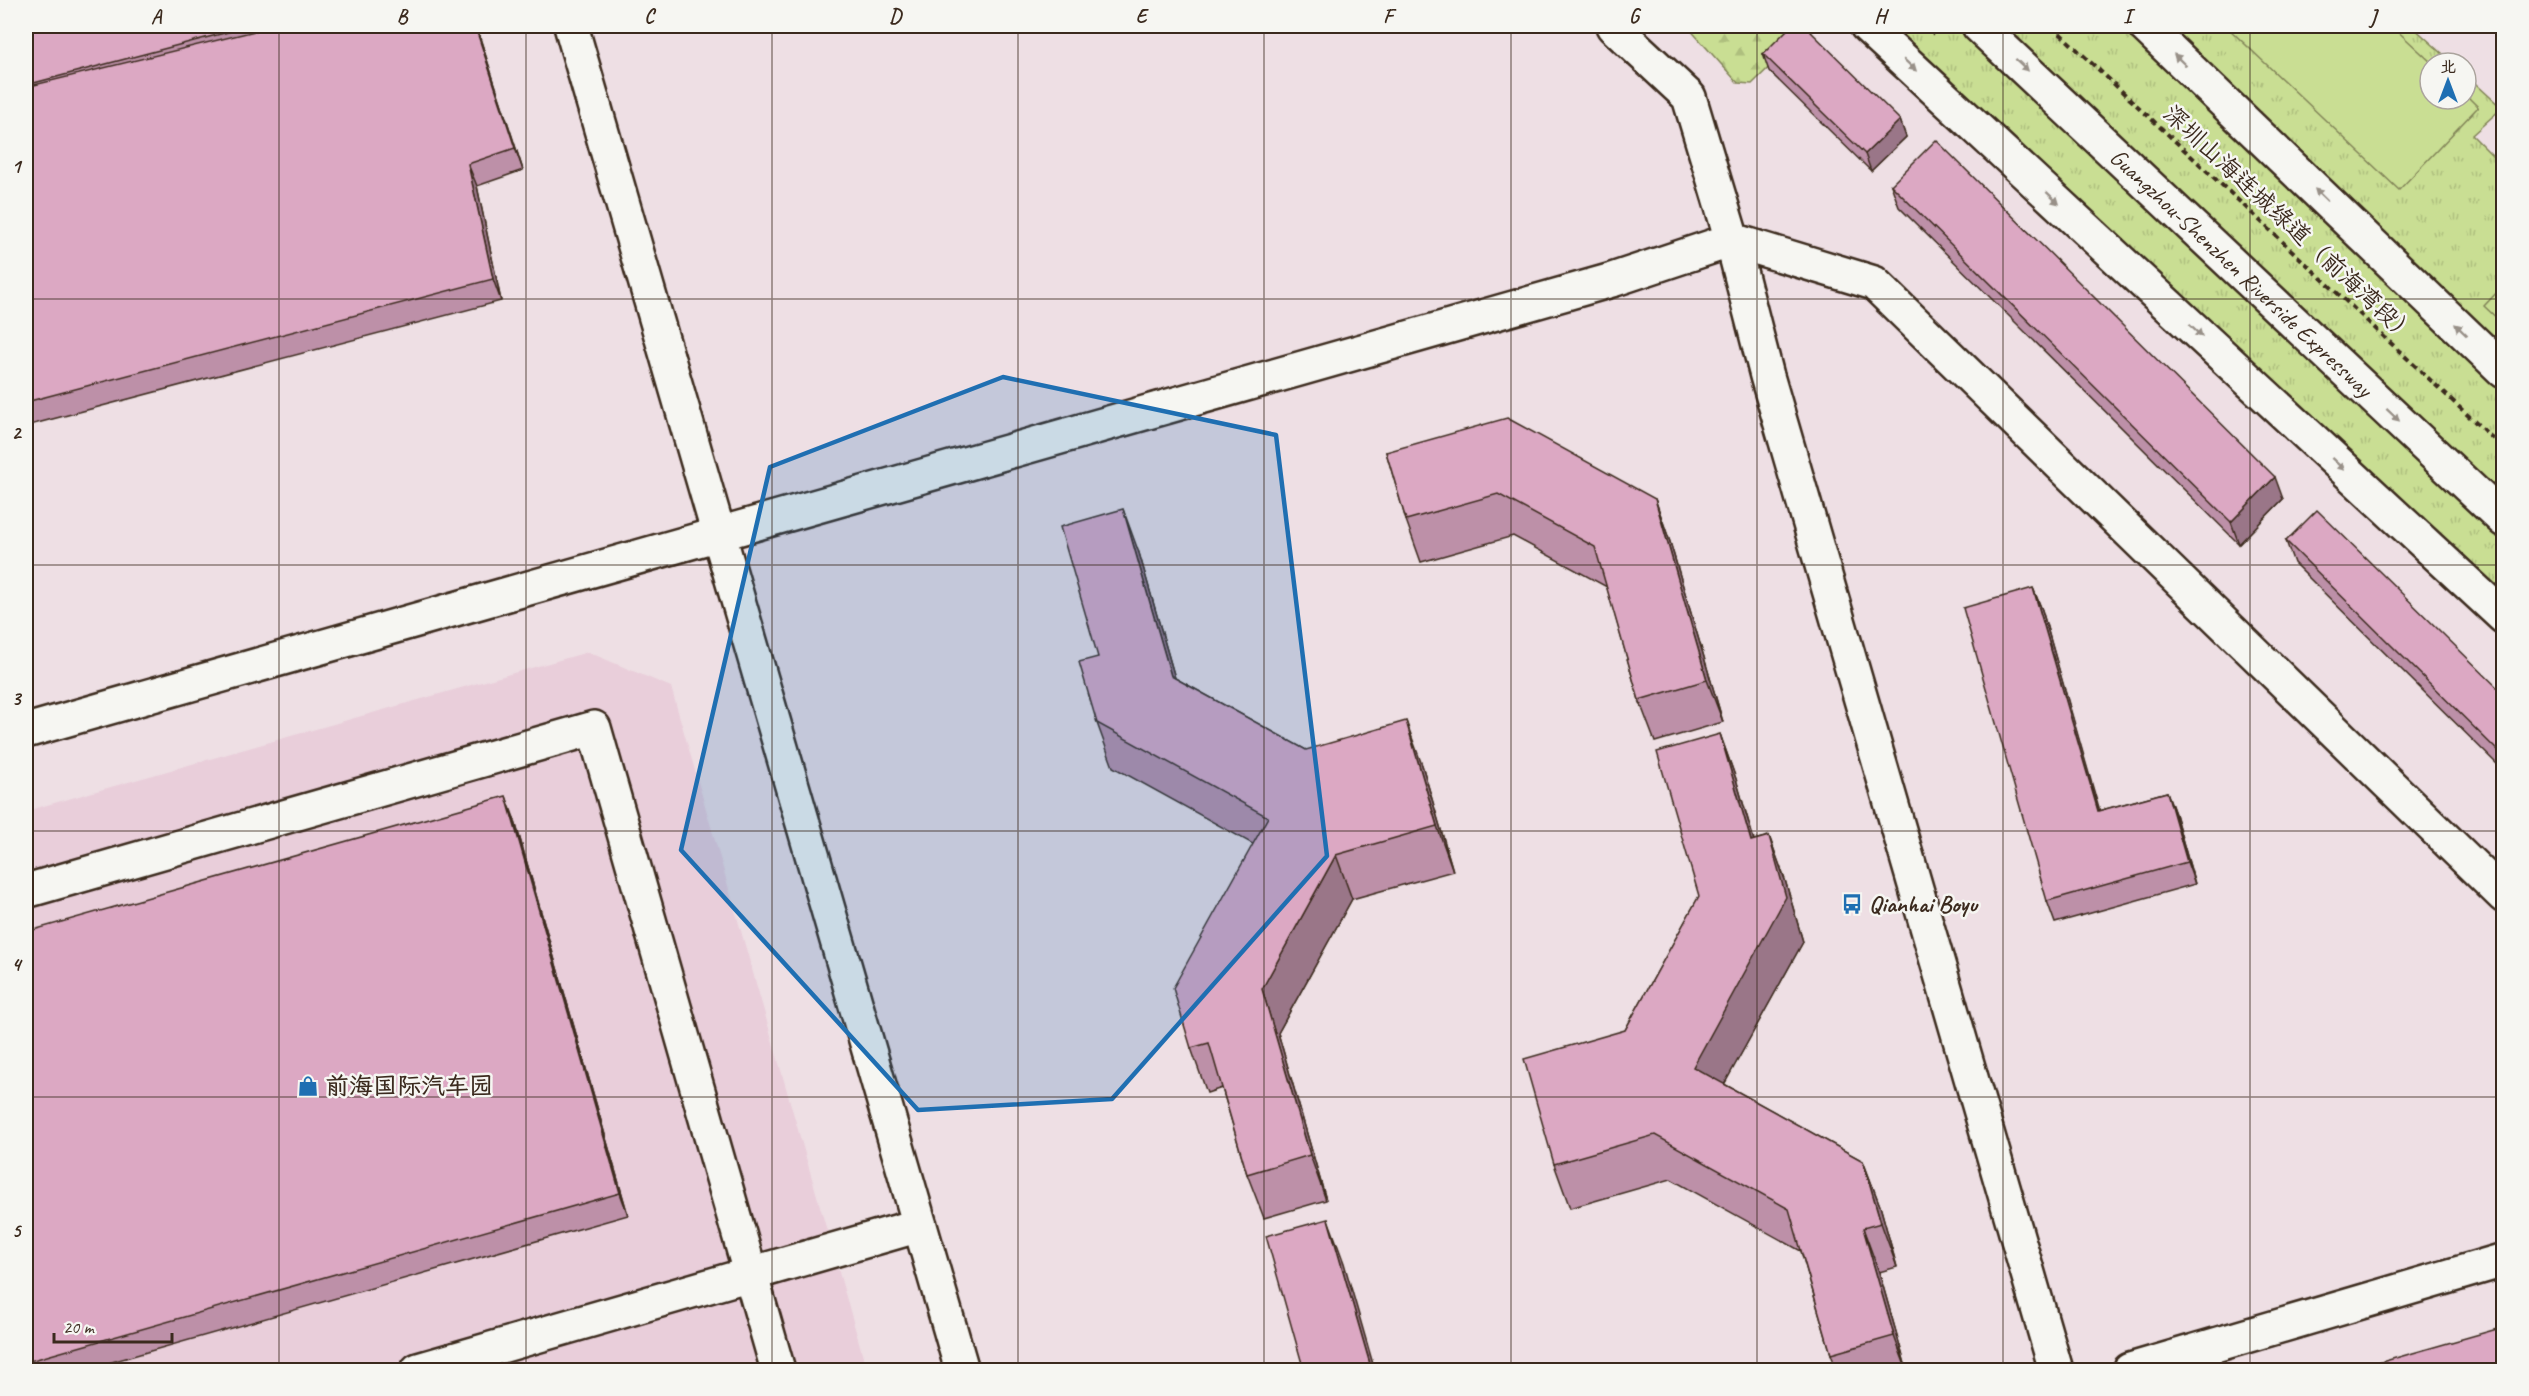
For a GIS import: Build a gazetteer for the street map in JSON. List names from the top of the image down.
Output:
{
  "streets": {
    "main road": ["Guangzhou-Shenzhen Riverside Expressway"],
    "path": ["深圳山海连城绿道（前海湾段）"]
  },
  "places": {
    "bus stop": ["Qianhai Boyu"],
    "shop": ["前海国际汽车园"]
  },
  "scale_bar": "20 m",
  "north": "top",
  "grid": {
    "columns": [
      "A",
      "B",
      "C",
      "D",
      "E",
      "F",
      "G",
      "H",
      "I",
      "J"
    ],
    "rows": [
      "1",
      "2",
      "3",
      "4",
      "5"
    ]
  }
}
